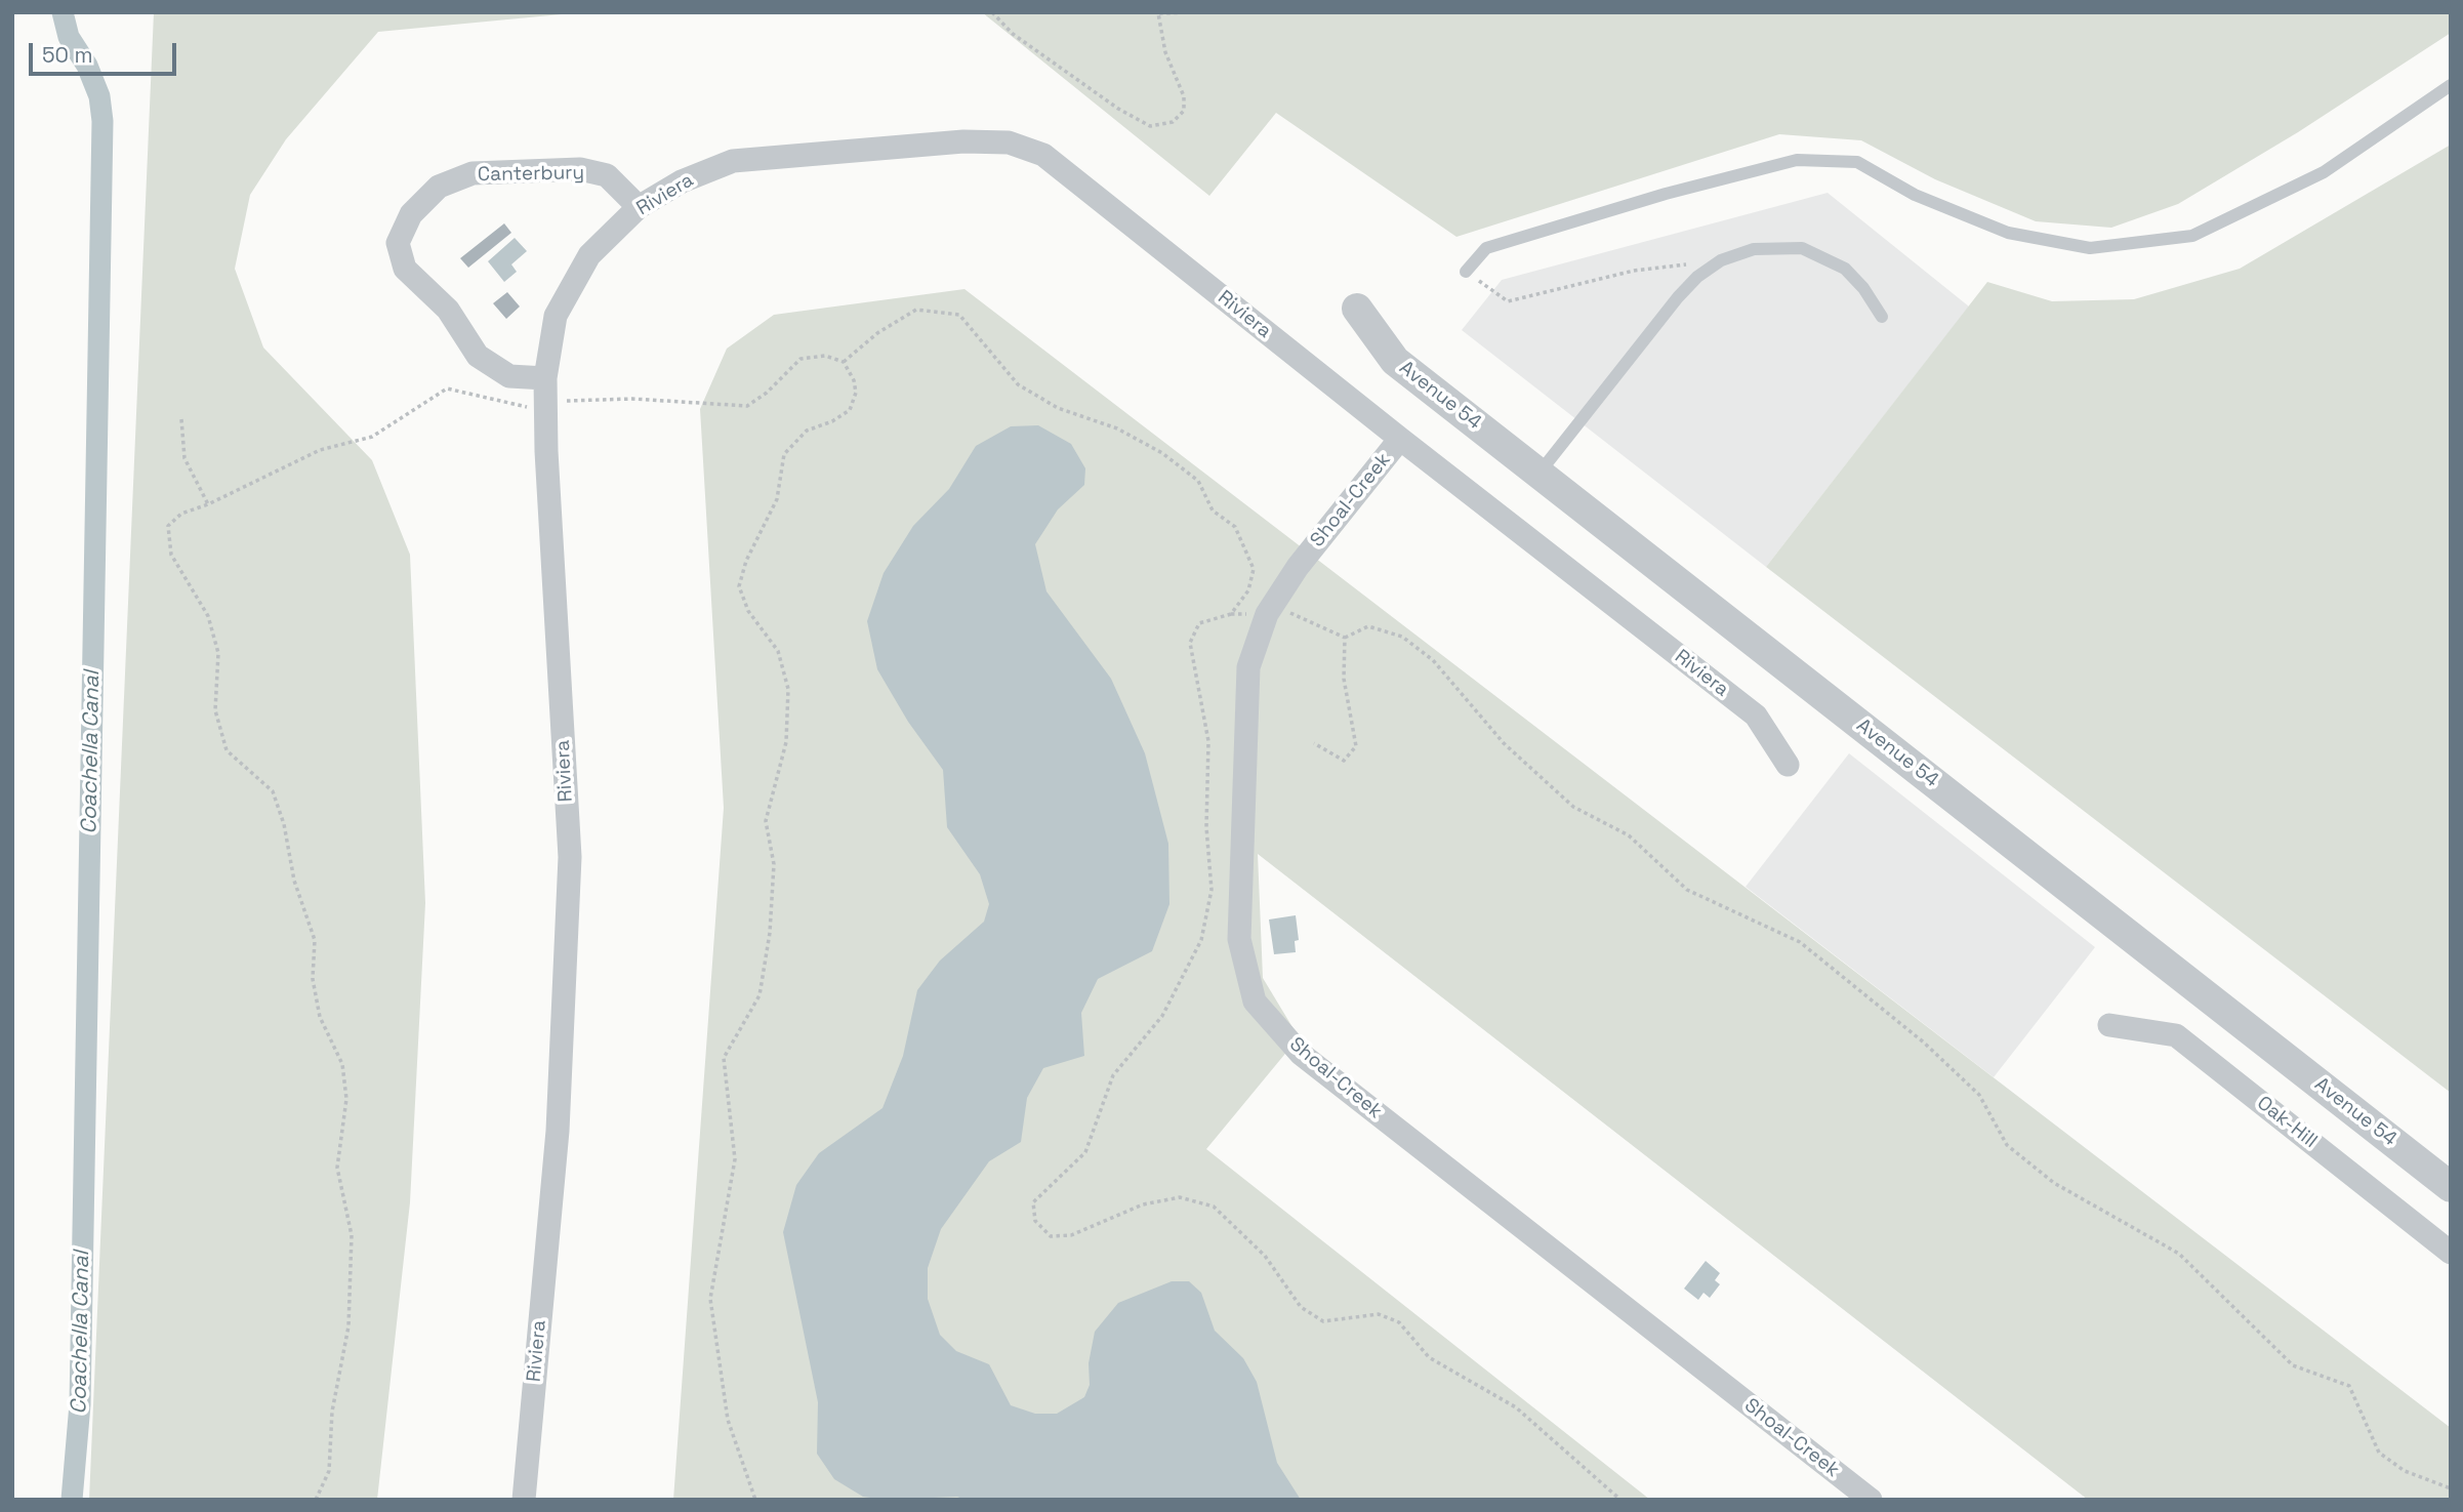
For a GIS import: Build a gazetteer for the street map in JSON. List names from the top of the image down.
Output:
{
  "streets": {
    "street": [
      "Canterbury",
      "Riviera",
      "Avenue 54",
      "Shoal-Creek",
      "Oak-Hill"
    ]
  },
  "crossings": [
    ["Canterbury", "Riviera"],
    ["Riviera", "Shoal-Creek"]
  ],
  "water": ["Coachella Canal"],
  "scale_bar": "50 m"
}
